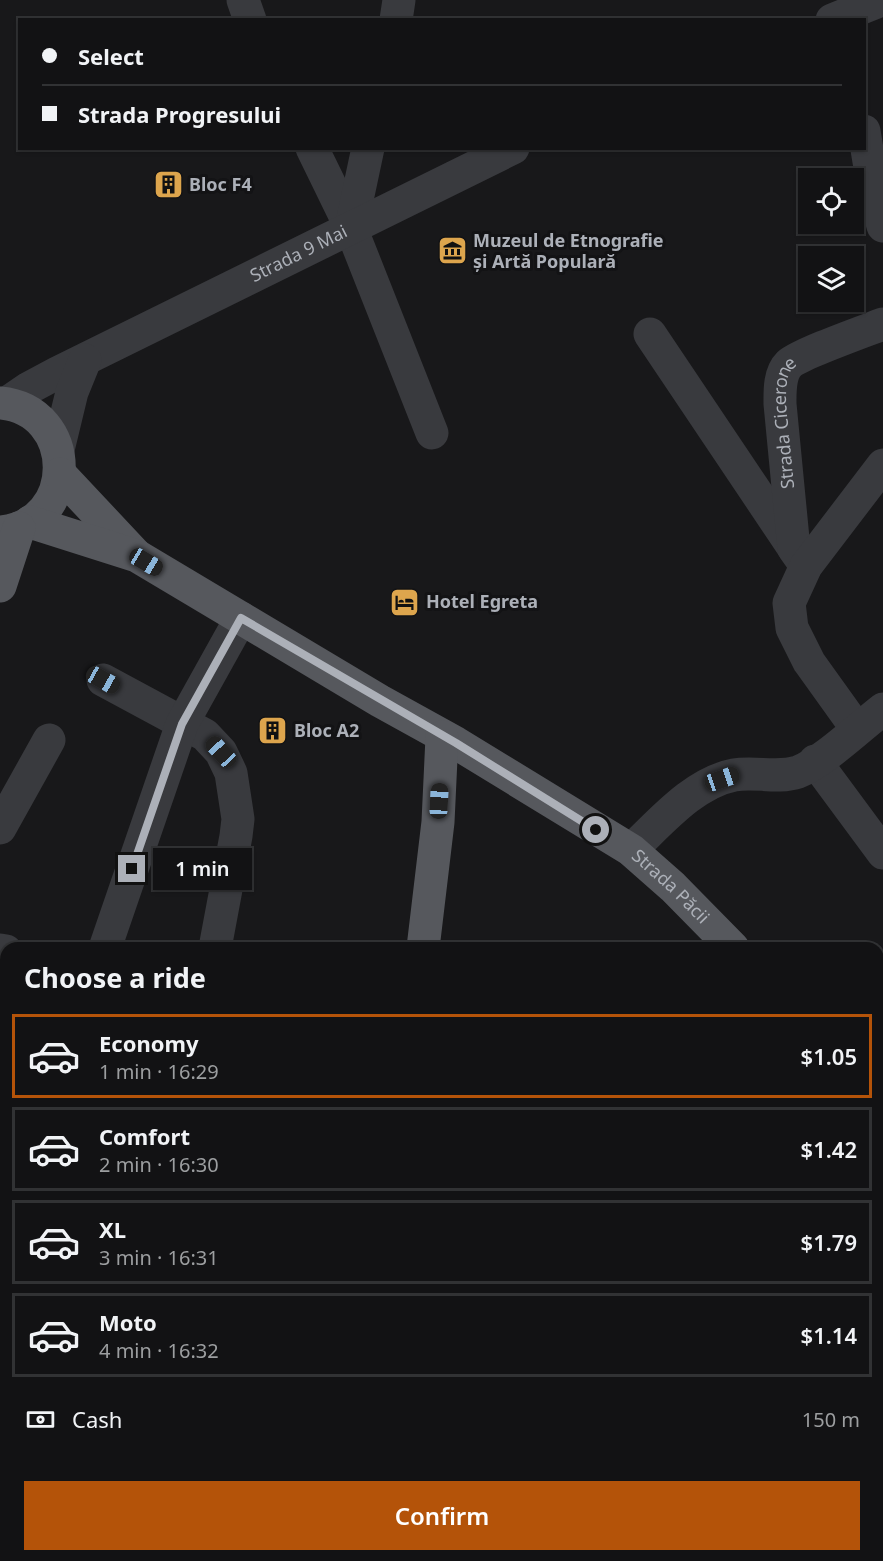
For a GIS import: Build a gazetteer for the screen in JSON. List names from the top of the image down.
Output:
{
  "streets": {
    "main road": ["Strada Păcii"],
    "street": ["Strada 9 Mai", "Strada Cicerone"]
  },
  "crossings": [
    ["Strada 9 Mai", "Strada Păcii"]
  ],
  "places": {
    "building": ["Bloc F4", "Bloc A2"],
    "museum": ["Muzeul de Etnografie și Artă Populară"],
    "hotel": ["Hotel Egreta"]
  },
  "page": {
    "banner": ["Select", "Strada Progresului"],
    "bubble": "1 min",
    "heading": "Choose a ride",
    "list": [
      {
        "name": "Economy",
        "note": "1 min · 16:29",
        "value": "$1.05"
      },
      {
        "name": "Comfort",
        "note": "2 min · 16:30",
        "value": "$1.42"
      },
      {
        "name": "XL",
        "note": "3 min · 16:31",
        "value": "$1.79"
      },
      {
        "name": "Moto",
        "note": "4 min · 16:32",
        "value": "$1.14"
      }
    ],
    "pay": ["Cash", "150 m"],
    "buttons": "Confirm"
  }
}
